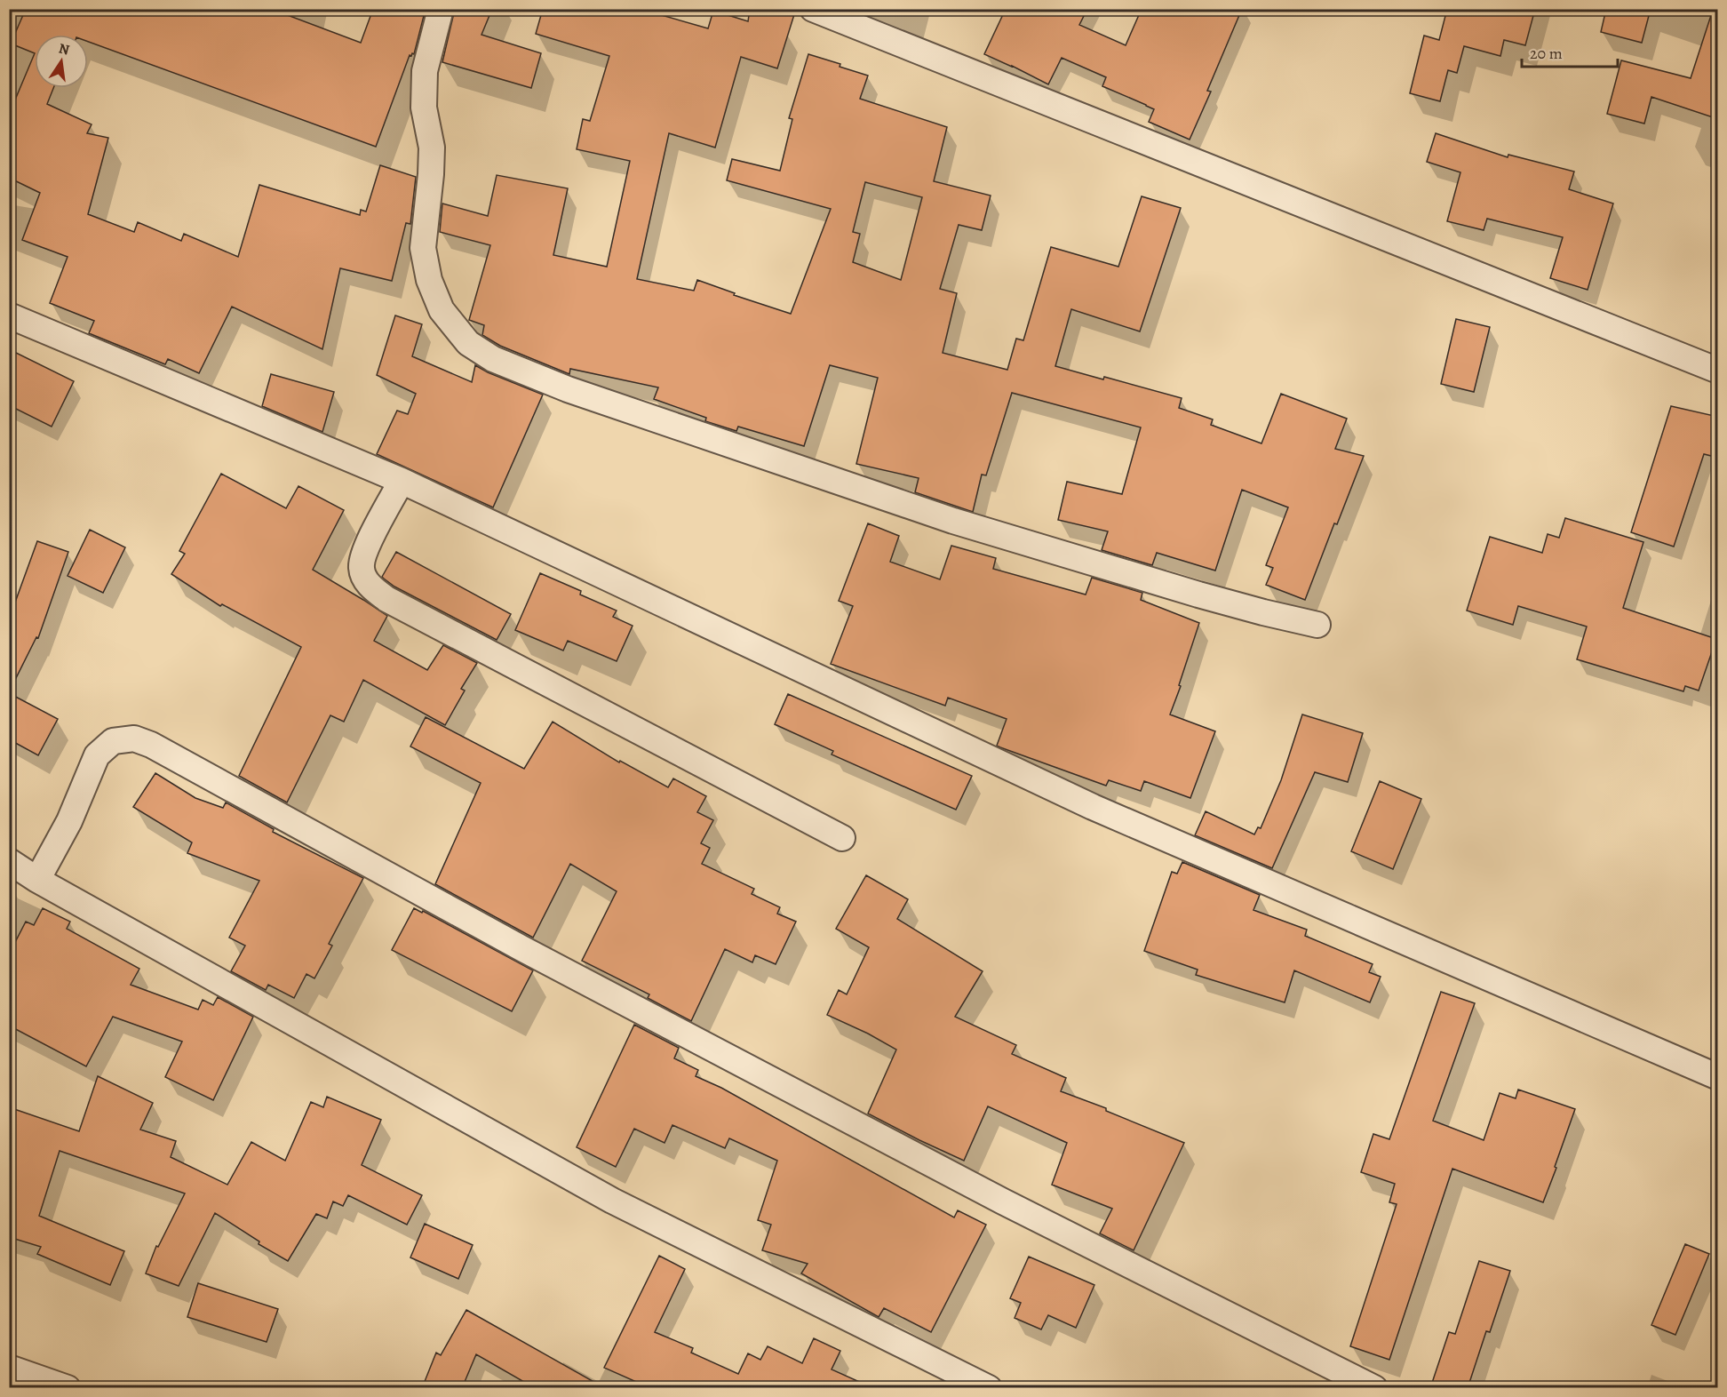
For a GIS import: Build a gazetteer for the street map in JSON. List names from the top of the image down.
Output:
{
  "scale_bar": "20 m",
  "north": "top"
}
